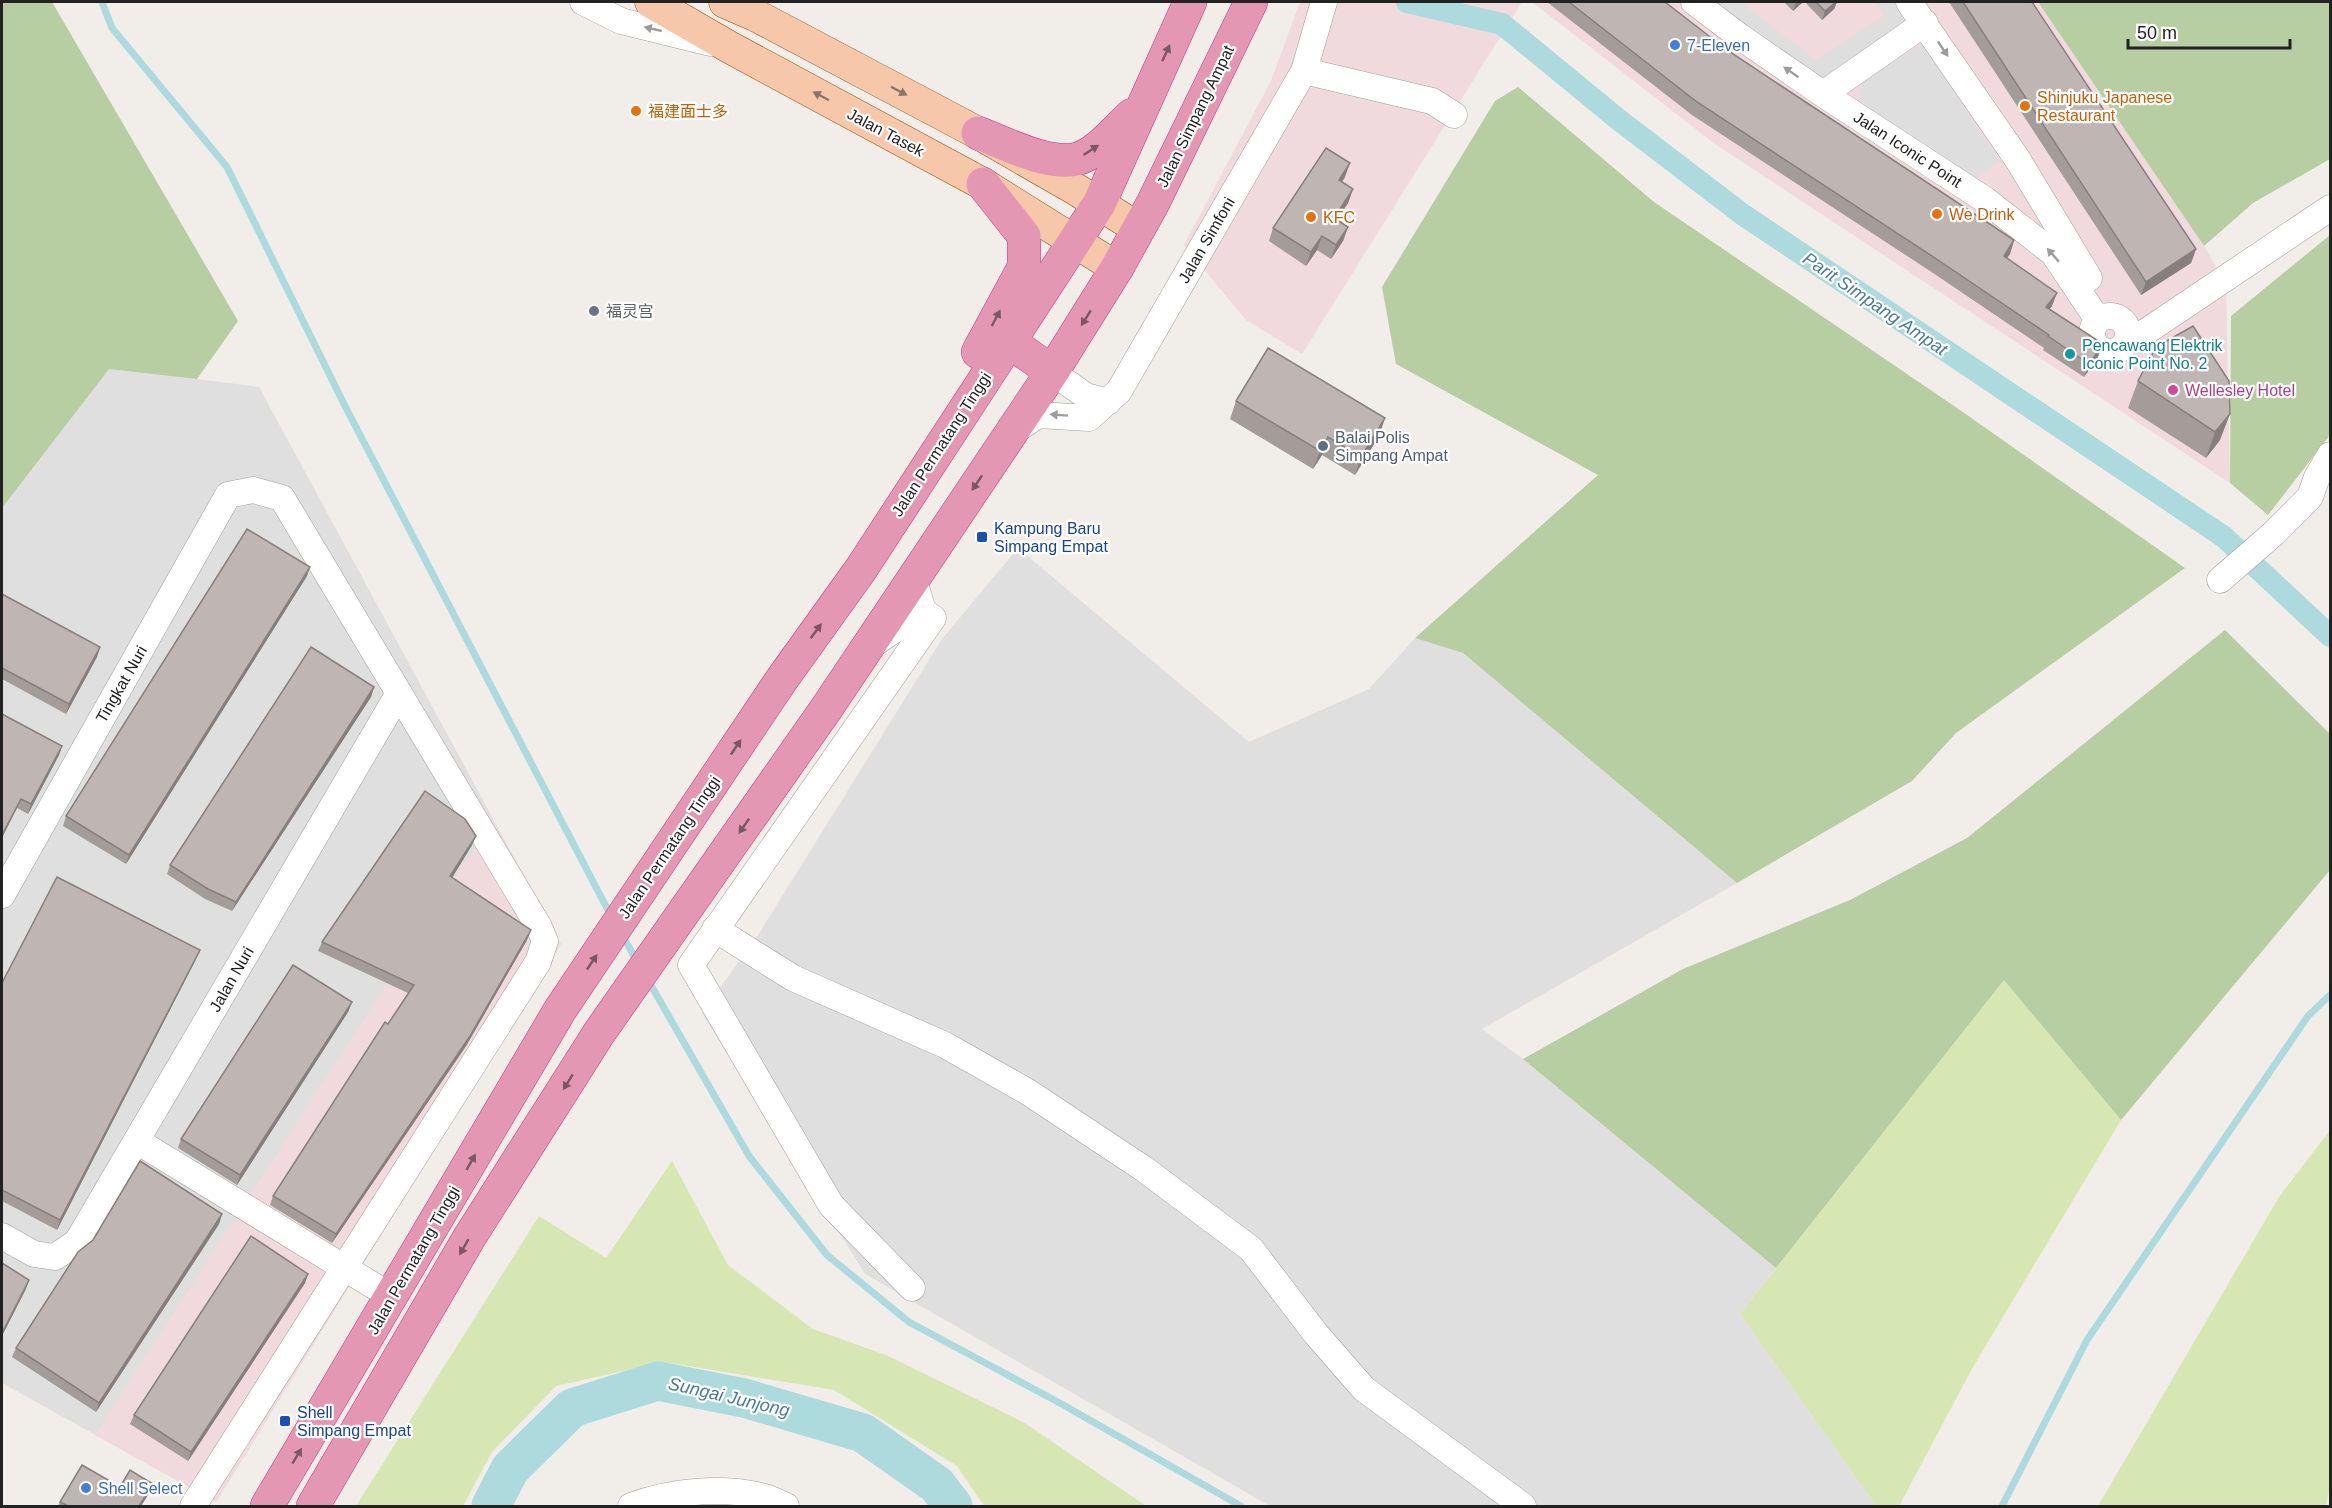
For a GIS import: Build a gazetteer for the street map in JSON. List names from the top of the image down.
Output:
{
  "streets": {
    "highway": ["Jalan Simpang Ampat", "Jalan Permatang Tinggi"],
    "main road": ["Jalan Tasek"],
    "street": [
      "Jalan Iconic Point",
      "Jalan Simfoni",
      "Tingkat Nuri",
      "Jalan Nuri"
    ]
  },
  "crossings": [
    ["Jalan Tasek", "Jalan Permatang Tinggi"],
    ["Tingkat Nuri", "Jalan Nuri"]
  ],
  "water": ["Parit Simpang Ampat", "Sungai Junjong"],
  "places": {
    "other": [
      "7-Eleven",
      "Shinjuku Japanese Restaurant",
      "福建面士多",
      "We Drink",
      "KFC",
      "福灵宫",
      "Pencawang Elektrik Iconic Point No. 2",
      "Wellesley Hotel",
      "Balai Polis Simpang Ampat",
      "Shell Select"
    ],
    "transit": ["Kampung Baru Simpang Empat", "Shell Simpang Empat"]
  },
  "scale_bar": "50 m"
}
